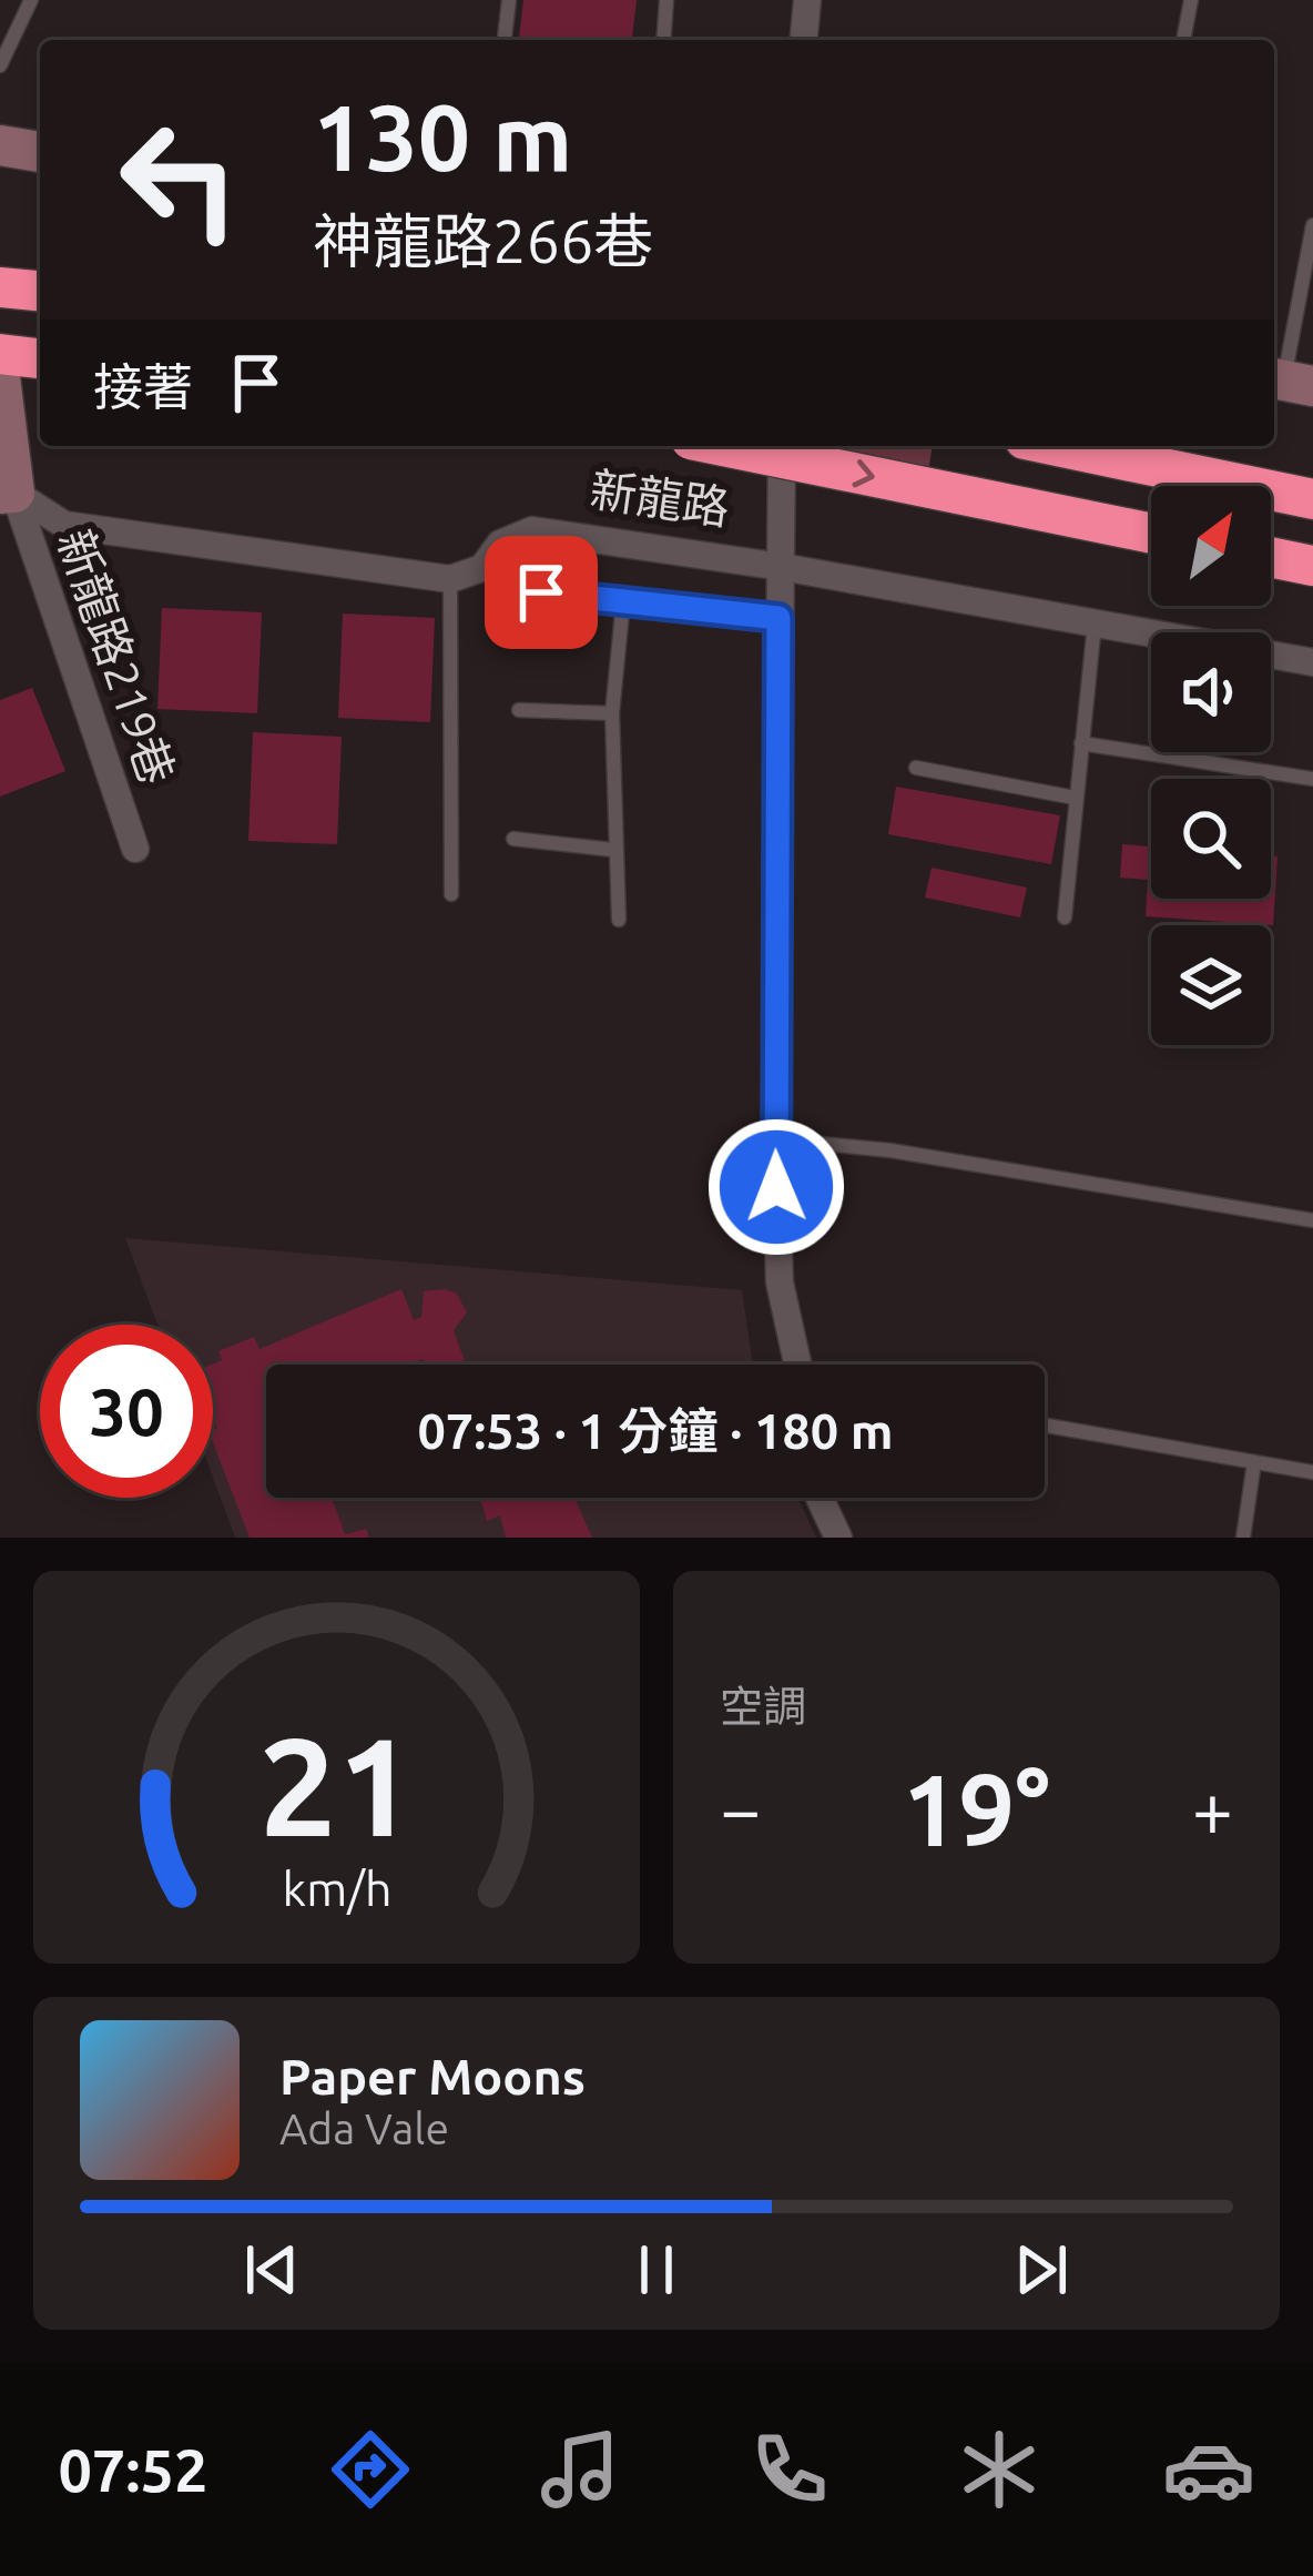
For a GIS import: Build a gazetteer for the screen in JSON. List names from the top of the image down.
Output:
{
  "streets": {
    "street": ["新龍路", "新龍路219巷"]
  },
  "north": "top right",
  "page": {
    "turn": ["130 m", "神龍路266巷"],
    "then": "接著",
    "limit": "30",
    "trip": "07:53 · 1 分鐘 · 180 m",
    "tile": "空調",
    "heat": ["−", "19°", "+"],
    "song": ["Paper Moons", "Ada Vale"],
    "tabs": "07:52",
    "gauge": ["21", "km/h"]
  }
}
